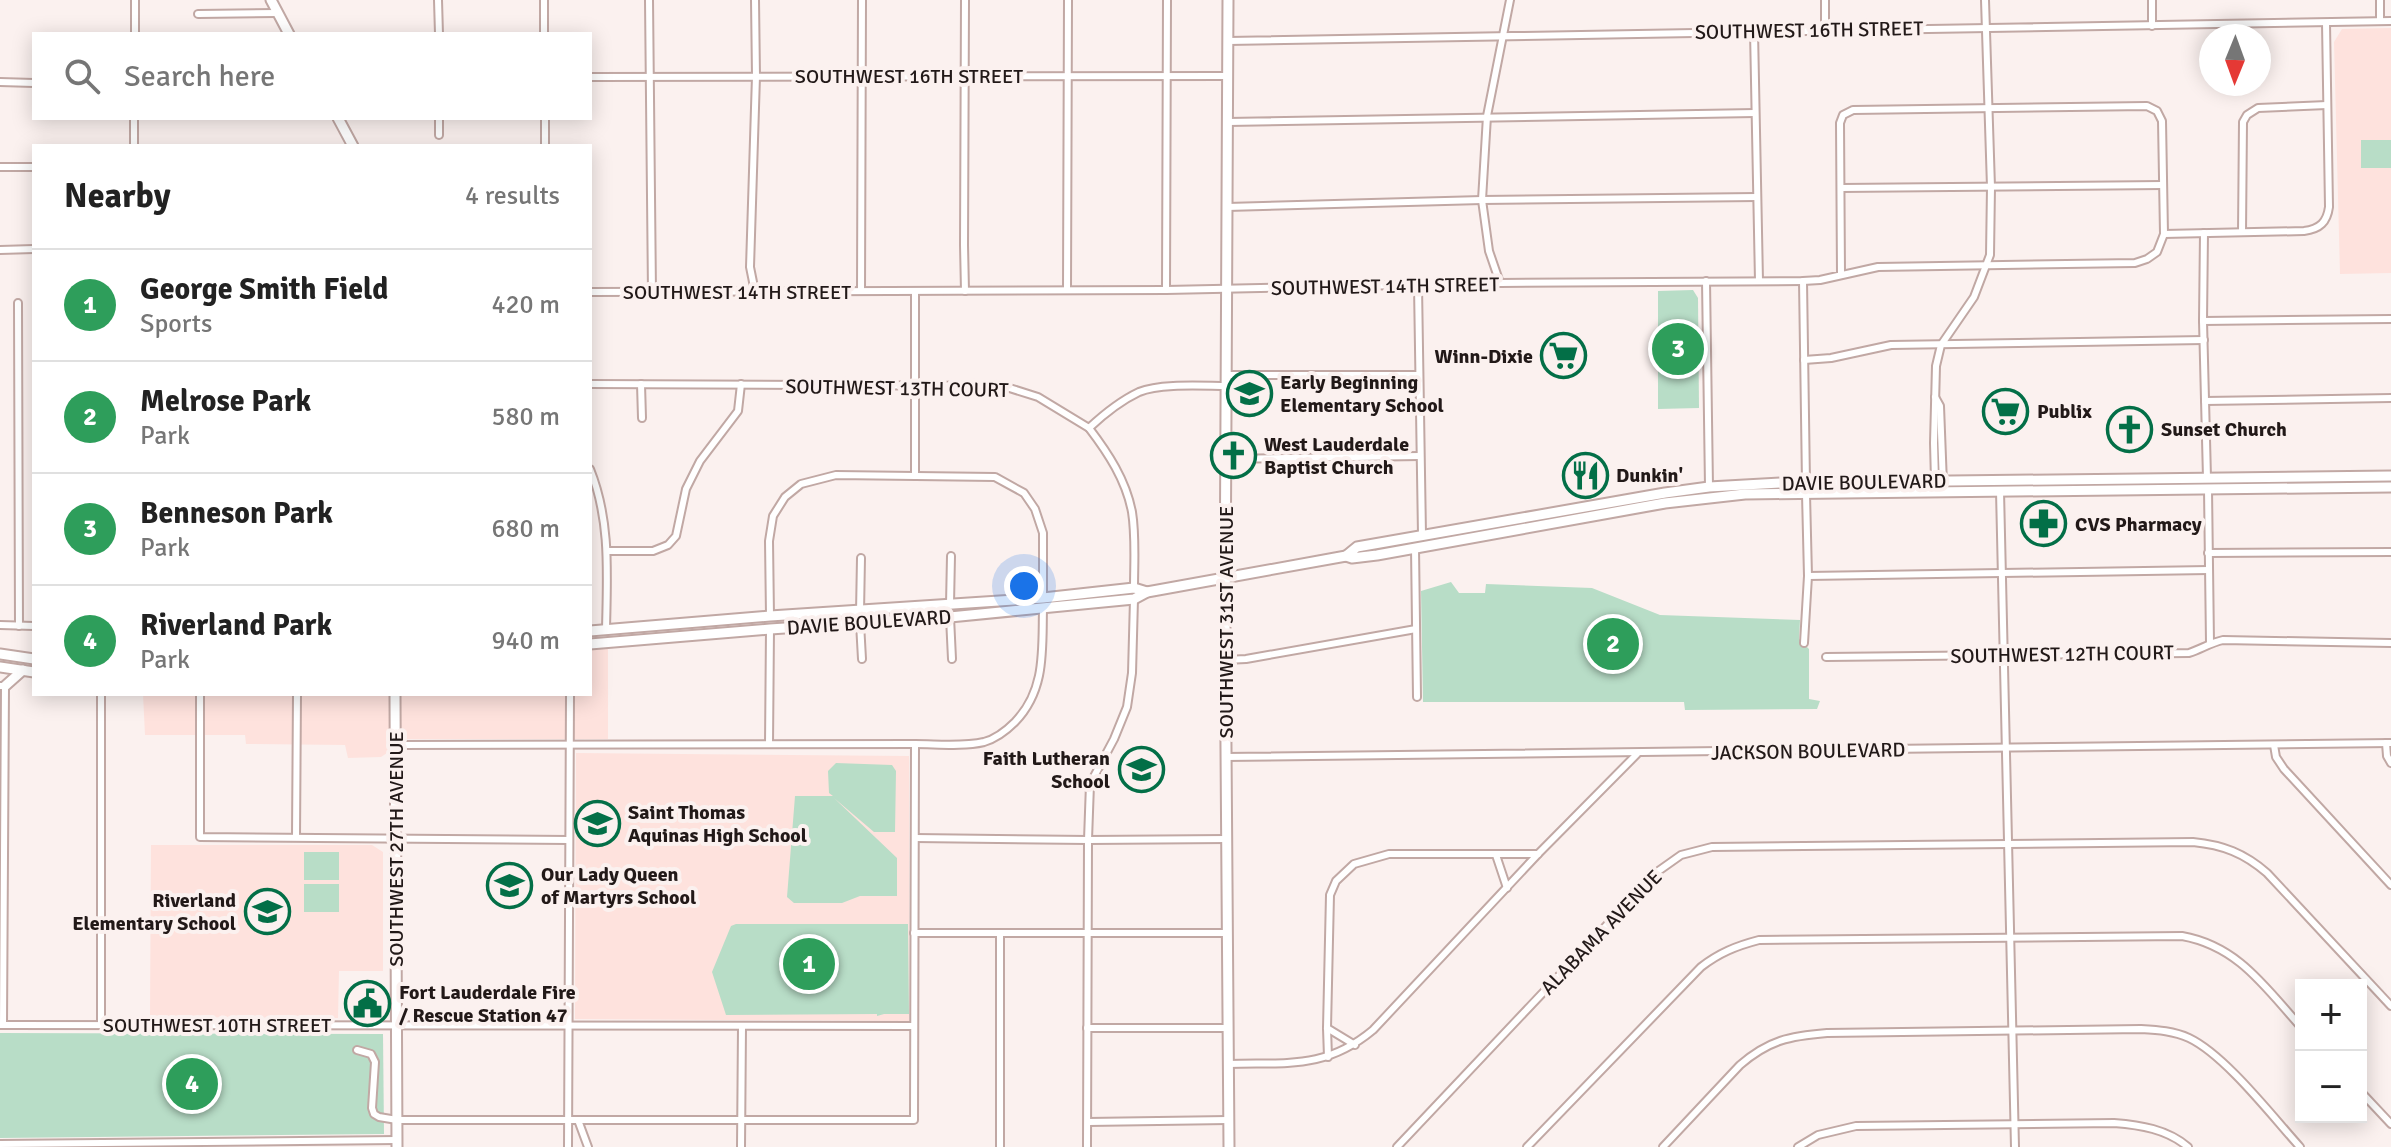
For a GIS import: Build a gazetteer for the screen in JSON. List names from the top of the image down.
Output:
{
  "streets": {
    "main road": ["DAVIE BOULEVARD", "SOUTHWEST 31ST AVENUE", "SOUTHWEST 27TH AVENUE"],
    "street": [
      "SOUTHWEST 16TH STREET",
      "SOUTHWEST 14TH STREET",
      "SOUTHWEST 13TH COURT",
      "SOUTHWEST 12TH COURT",
      "JACKSON BOULEVARD",
      "ALABAMA AVENUE",
      "SOUTHWEST 10TH STREET"
    ]
  },
  "crossings": [
    ["SOUTHWEST 16TH STREET", "SOUTHWEST 31ST AVENUE"],
    ["SOUTHWEST 14TH STREET", "SOUTHWEST 31ST AVENUE"],
    ["DAVIE BOULEVARD", "SOUTHWEST 31ST AVENUE"],
    ["SOUTHWEST 31ST AVENUE", "JACKSON BOULEVARD"],
    ["SOUTHWEST 27TH AVENUE", "SOUTHWEST 10TH STREET"]
  ],
  "places": {
    "supermarket": ["Winn-Dixie", "Publix"],
    "school or university": [
      "Early Beginning Elementary School",
      "Faith Lutheran School",
      "Saint Thomas Aquinas High School",
      "Our Lady Queen of Martyrs School",
      "Riverland Elementary School"
    ],
    "church": ["Sunset Church", "West Lauderdale Baptist Church"],
    "restaurant": ["Dunkin'"],
    "pharmacy": ["CVS Pharmacy"],
    "public building": ["Fort Lauderdale Fire / Rescue Station 47"]
  },
  "north": "bottom",
  "page": {
    "search": "Search here",
    "heading": ["Nearby", "4 results"],
    "list": [
      {
        "mark": "1",
        "name": "George Smith Field",
        "note": "Sports",
        "value": "420 m"
      },
      {
        "mark": "2",
        "name": "Melrose Park",
        "note": "Park",
        "value": "580 m"
      },
      {
        "mark": "3",
        "name": "Benneson Park",
        "note": "Park",
        "value": "680 m"
      },
      {
        "mark": "4",
        "name": "Riverland Park",
        "note": "Park",
        "value": "940 m"
      }
    ],
    "pins": [
      "3",
      "2",
      "1",
      "4"
    ],
    "map_buttons": ["+", "−"]
  }
}
